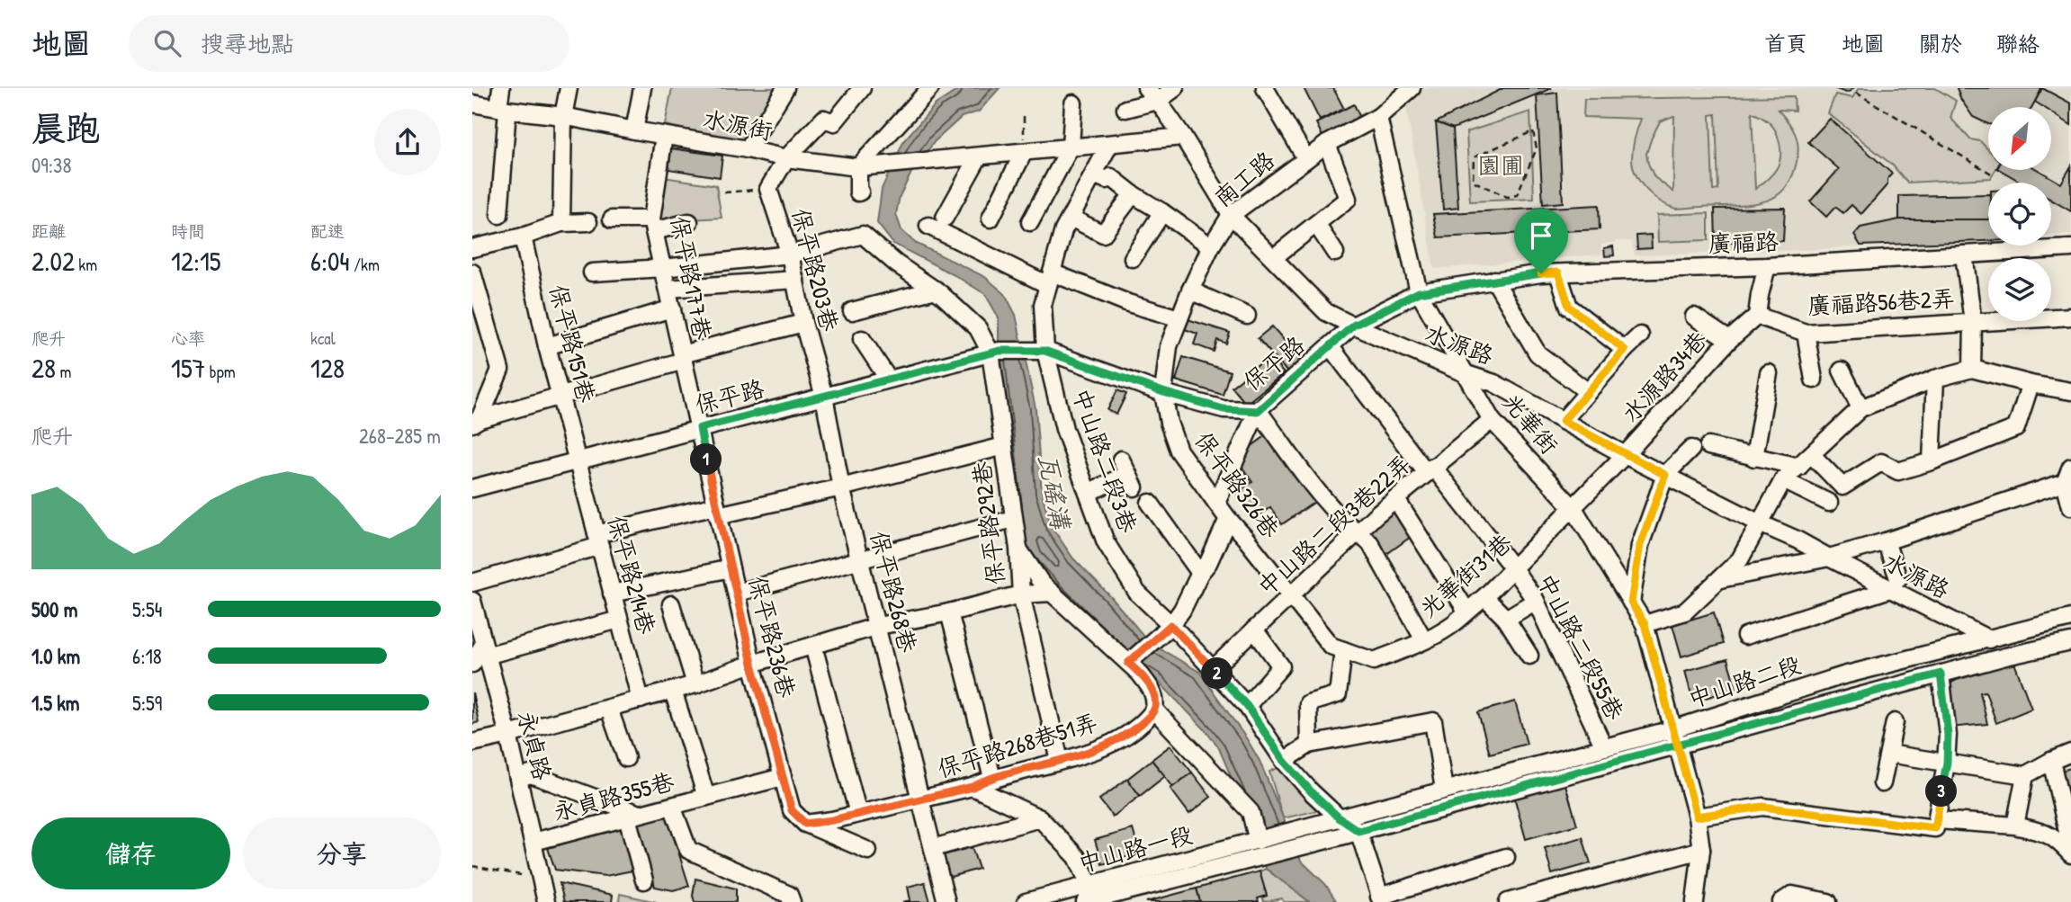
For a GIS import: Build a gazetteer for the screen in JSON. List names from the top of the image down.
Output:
{
  "streets": {
    "street": [
      "水源街",
      "南工路",
      "廣福路",
      "保平路203巷",
      "保平路177巷",
      "廣福路56巷2弄",
      "保平路151巷",
      "水源路",
      "保平路",
      "水源路34巷",
      "光華街",
      "中山路二段3巷",
      "保平路326巷",
      "保平路292巷",
      "中山路二段3巷22弄",
      "保平路214巷",
      "光華街31巷",
      "保平路268巷",
      "保平路236巷",
      "中山路二段55巷",
      "中山路二段",
      "永貞路",
      "保平路268巷51弄",
      "永貞路355巷",
      "中山路一段"
    ]
  },
  "crossings": [
    ["水源街", "保平路203巷"],
    ["水源街", "保平路177巷"],
    ["南工路", "水源路"],
    ["南工路", "保平路"],
    ["南工路", "光華街"],
    ["南工路", "保平路326巷"],
    ["廣福路", "保平路"],
    ["廣福路", "光華街"],
    ["保平路203巷", "保平路"],
    ["保平路203巷", "保平路268巷"],
    ["保平路177巷", "保平路"],
    ["保平路177巷", "保平路236巷"],
    ["廣福路56巷2弄", "水源路34巷"],
    ["保平路151巷", "保平路"],
    ["保平路151巷", "保平路214巷"],
    ["水源路", "保平路"],
    ["水源路", "水源路34巷"],
    ["水源路", "光華街"],
    ["水源路", "中山路二段"],
    ["保平路", "光華街"],
    ["保平路", "中山路二段3巷"],
    ["保平路", "保平路326巷"],
    ["保平路", "保平路292巷"],
    ["保平路", "保平路214巷"],
    ["保平路", "保平路268巷"],
    ["保平路", "保平路236巷"],
    ["保平路", "中山路二段55巷"],
    ["水源路34巷", "光華街"],
    ["水源路34巷", "光華街31巷"],
    ["光華街", "中山路二段3巷22弄"],
    ["光華街", "光華街31巷"],
    ["光華街", "中山路二段"],
    ["中山路二段3巷", "中山路二段3巷22弄"],
    ["中山路二段3巷", "中山路二段"],
    ["中山路二段3巷", "中山路一段"],
    ["保平路326巷", "中山路二段3巷22弄"],
    ["保平路326巷", "光華街31巷"],
    ["保平路292巷", "保平路268巷51弄"],
    ["中山路二段3巷22弄", "光華街31巷"],
    ["中山路二段3巷22弄", "中山路二段55巷"],
    ["光華街31巷", "中山路二段55巷"],
    ["保平路268巷", "保平路268巷51弄"],
    ["保平路236巷", "保平路268巷51弄"],
    ["保平路236巷", "永貞路355巷"],
    ["中山路二段55巷", "中山路二段"],
    ["中山路二段", "中山路一段"],
    ["永貞路", "永貞路355巷"]
  ],
  "water": ["瓦磘溝"],
  "parks": ["園圃"],
  "north": "bottom left",
  "page": {
    "header": "地圖",
    "search": "搜尋地點",
    "nav": [
      "首頁",
      "地圖",
      "關於",
      "聯絡"
    ],
    "heading": ["晨跑", "09:38"],
    "stats": [
      ["距離", "2.02 km"],
      ["時間", "12:15"],
      ["配速", "6:04 /km"],
      ["爬升", "28 m"],
      ["心率", "157 bpm"],
      ["kcal", "128"]
    ],
    "chart": ["爬升", "268–285 m"],
    "pins": ["1", "2", "3"],
    "list": [
      {
        "name": "500 m",
        "note": "5:54"
      },
      {
        "name": "1.0 km",
        "note": "6:18"
      },
      {
        "name": "1.5 km",
        "note": "5:59"
      }
    ],
    "buttons": ["儲存", "分享"]
  }
}
